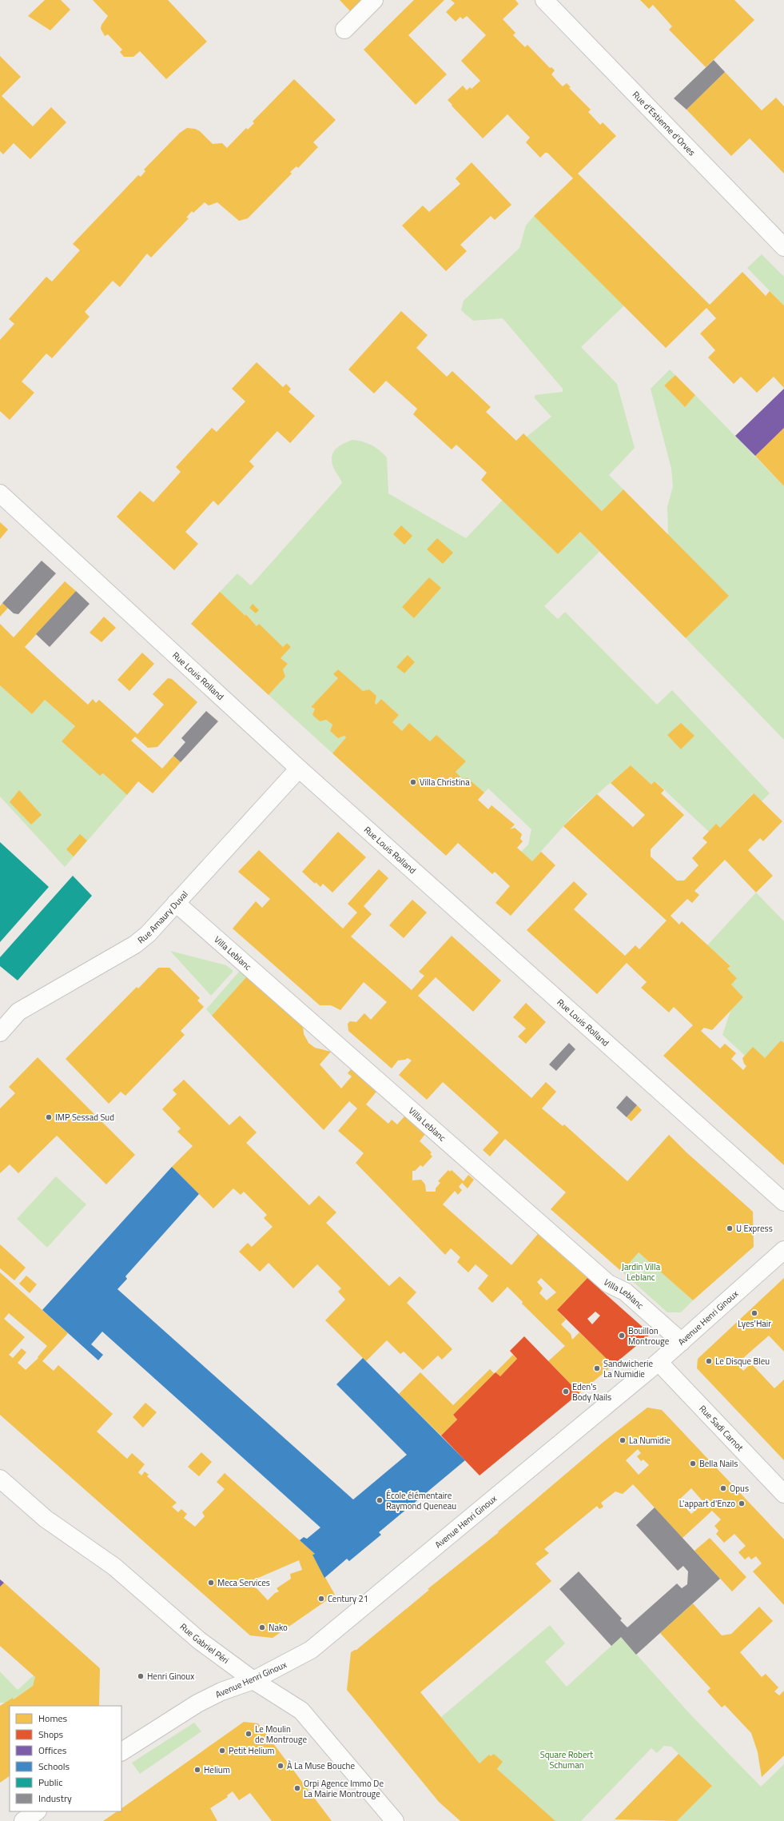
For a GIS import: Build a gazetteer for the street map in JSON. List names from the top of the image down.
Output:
{
  "streets": {
    "street": [
      "Rue d'Estienne d'Orves",
      "Rue Louis Rolland",
      "Rue Amaury Duval",
      "Villa Leblanc",
      "Avenue Henri Ginoux",
      "Rue Sadi Carnot",
      "Rue Gabriel Péri"
    ]
  },
  "crossings": [
    ["Rue Louis Rolland", "Rue Amaury Duval"],
    ["Rue Amaury Duval", "Villa Leblanc"],
    ["Villa Leblanc", "Avenue Henri Ginoux"],
    ["Avenue Henri Ginoux", "Rue Sadi Carnot"],
    ["Avenue Henri Ginoux", "Rue Gabriel Péri"]
  ],
  "parks": ["Jardin Villa Leblanc", "Square Robert Schuman"],
  "places": [
    "Villa Christina",
    "IMP Sessad Sud",
    "U Express",
    "Lyes'Hair",
    "Bouillon Montrouge",
    "Le Disque Bleu",
    "Sandwicherie La Numidie",
    "Eden's Body Nails",
    "La Numidie",
    "Bella Nails",
    "Opus",
    "École élémentaire Raymond Queneau",
    "L'appart d'Enzo",
    "Meca Services",
    "Century 21",
    "Nako",
    "Henri Ginoux",
    "Le Moulin de Montrouge",
    "Petit Helium",
    "À La Muse Bouche",
    "Helium",
    "Orpi Agence Immo De La Mairie Montrouge"
  ],
  "legend": [
    "Homes",
    "Shops",
    "Offices",
    "Schools",
    "Public",
    "Industry"
  ]
}
